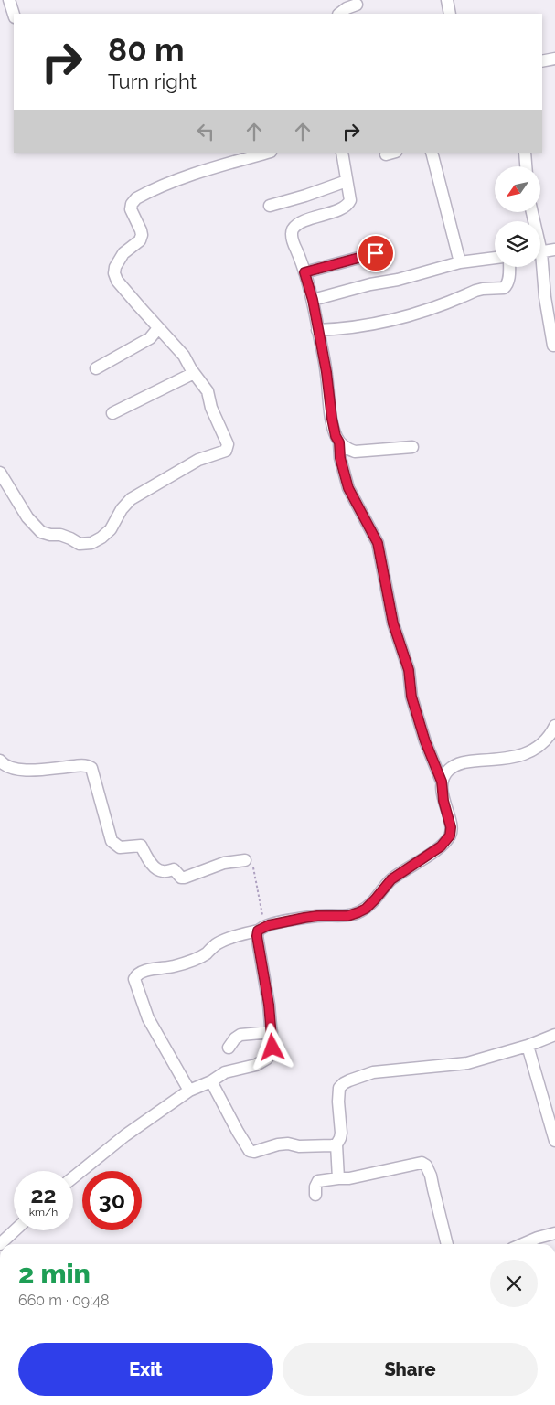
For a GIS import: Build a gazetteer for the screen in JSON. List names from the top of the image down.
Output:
{
  "north": "bottom left",
  "page": {
    "turn": ["80 m", "Turn right"],
    "speed": "22 km/h",
    "limit": "30",
    "heading": ["2 min", "660 m · 09:48"],
    "buttons": ["Exit", "Share"]
  }
}
